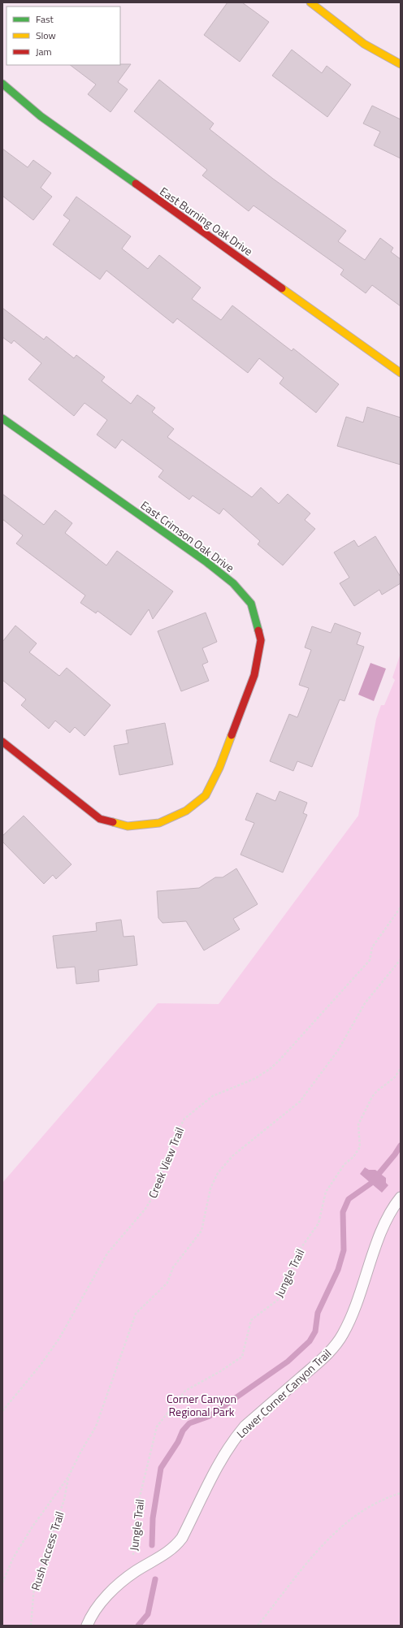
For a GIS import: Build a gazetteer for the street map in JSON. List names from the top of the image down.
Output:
{
  "streets": {
    "street": ["East Burning Oak Drive", "East Crimson Oak Drive"],
    "lane": ["Lower Corner Canyon Trail"],
    "path": ["Creek View Trail", "Jungle Trail", "Rush Access Trail"]
  },
  "crossings": [
    ["Jungle Trail", "Lower Corner Canyon Trail"]
  ],
  "parks": ["Corner Canyon Regional Park"],
  "legend": ["Fast", "Slow", "Jam"]
}
